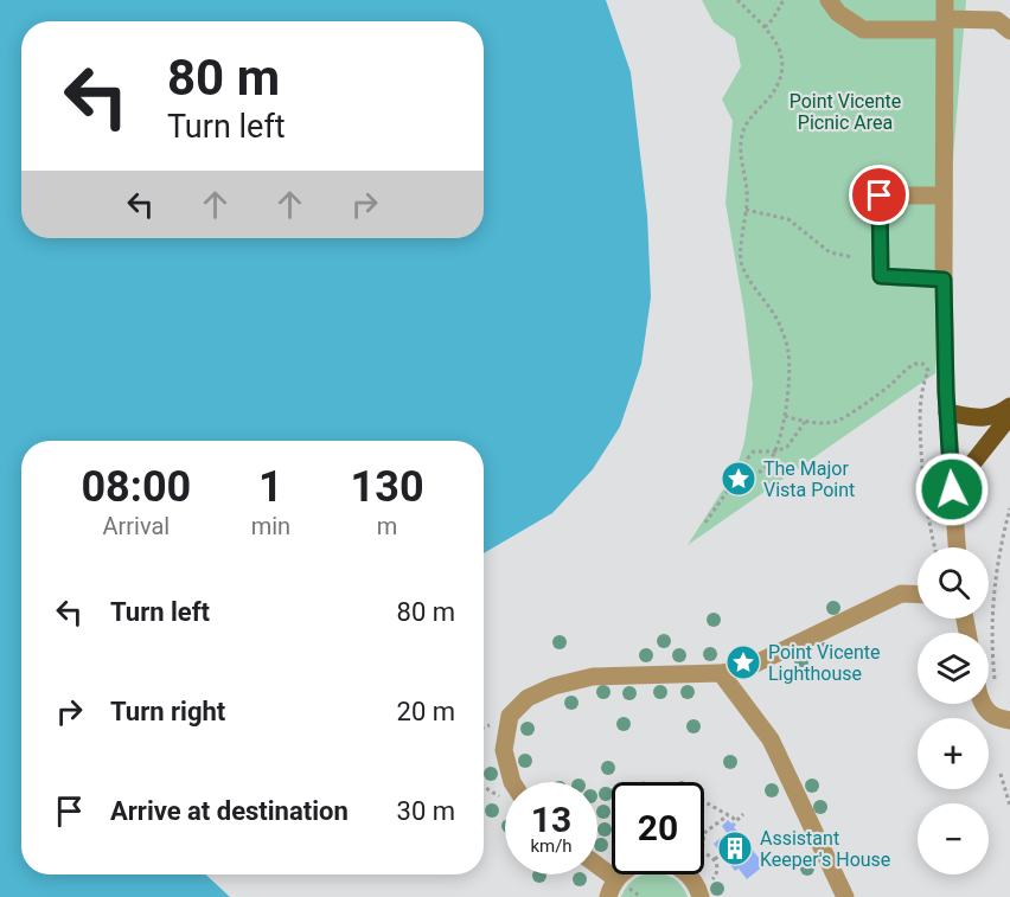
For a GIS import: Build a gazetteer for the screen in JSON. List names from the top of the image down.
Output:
{
  "parks": ["Point Vicente Picnic Area"],
  "places": {
    "place": ["The Major Vista Point", "Point Vicente Lighthouse"],
    "building": ["Assistant Keeper's House"]
  },
  "page": {
    "turn": ["80 m", "Turn left"],
    "eta": [
      "08:00",
      "Arrival",
      "1",
      "min",
      "130",
      "m"
    ],
    "map_buttons": ["+", "−"],
    "list": [
      {
        "name": "Turn left",
        "value": "80 m"
      },
      {
        "name": "Turn right",
        "value": "20 m"
      },
      {
        "name": "Arrive at destination",
        "value": "30 m"
      }
    ],
    "speed": "13 km/h",
    "limit": "20"
  }
}
